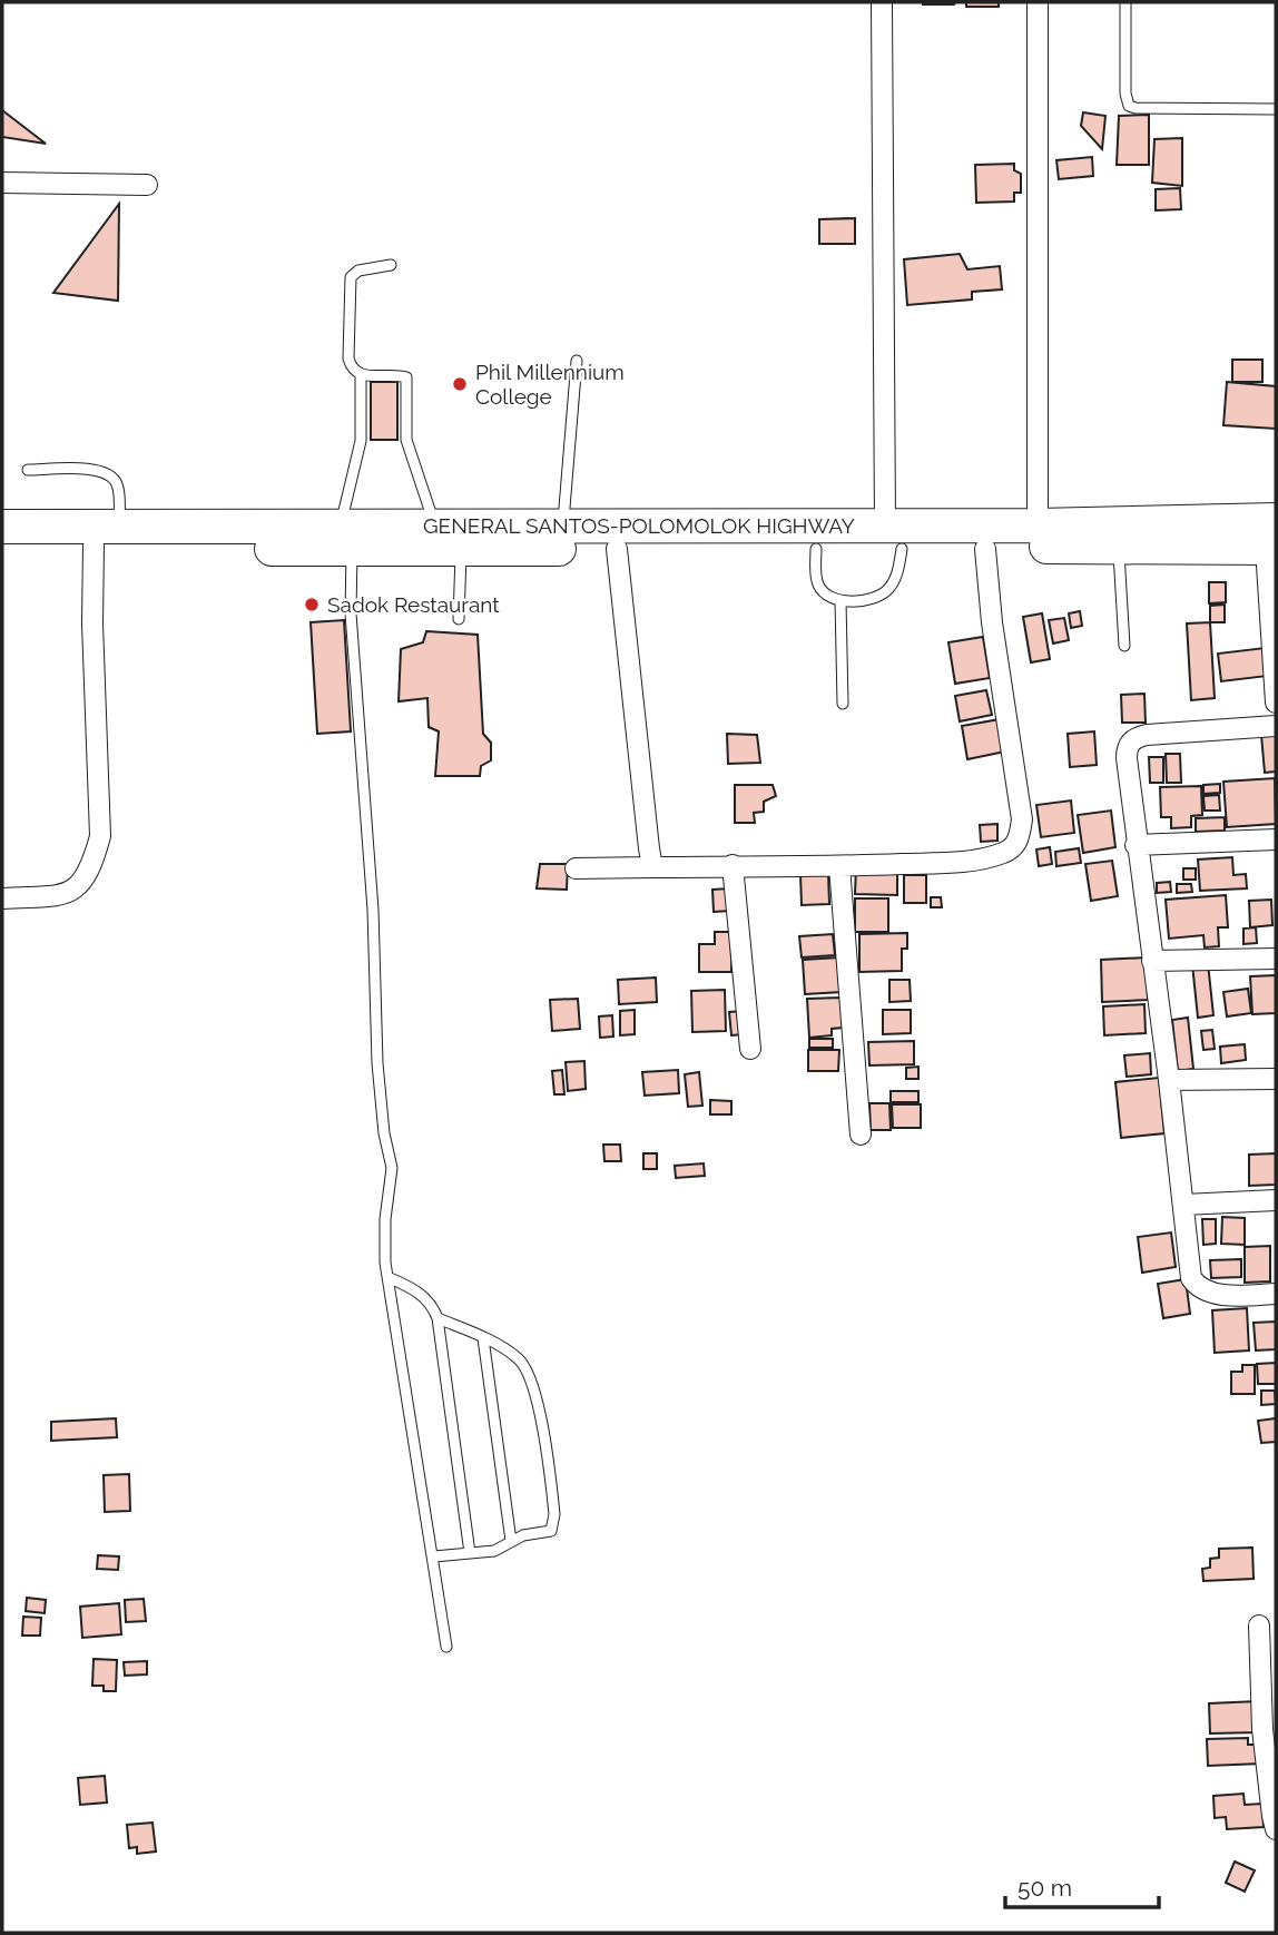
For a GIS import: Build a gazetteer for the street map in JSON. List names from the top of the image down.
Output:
{
  "streets": {
    "highway": ["GENERAL SANTOS-POLOMOLOK HIGHWAY"]
  },
  "places": ["Phil Millennium College", "Sadok Restaurant"],
  "scale_bar": "50 m"
}
